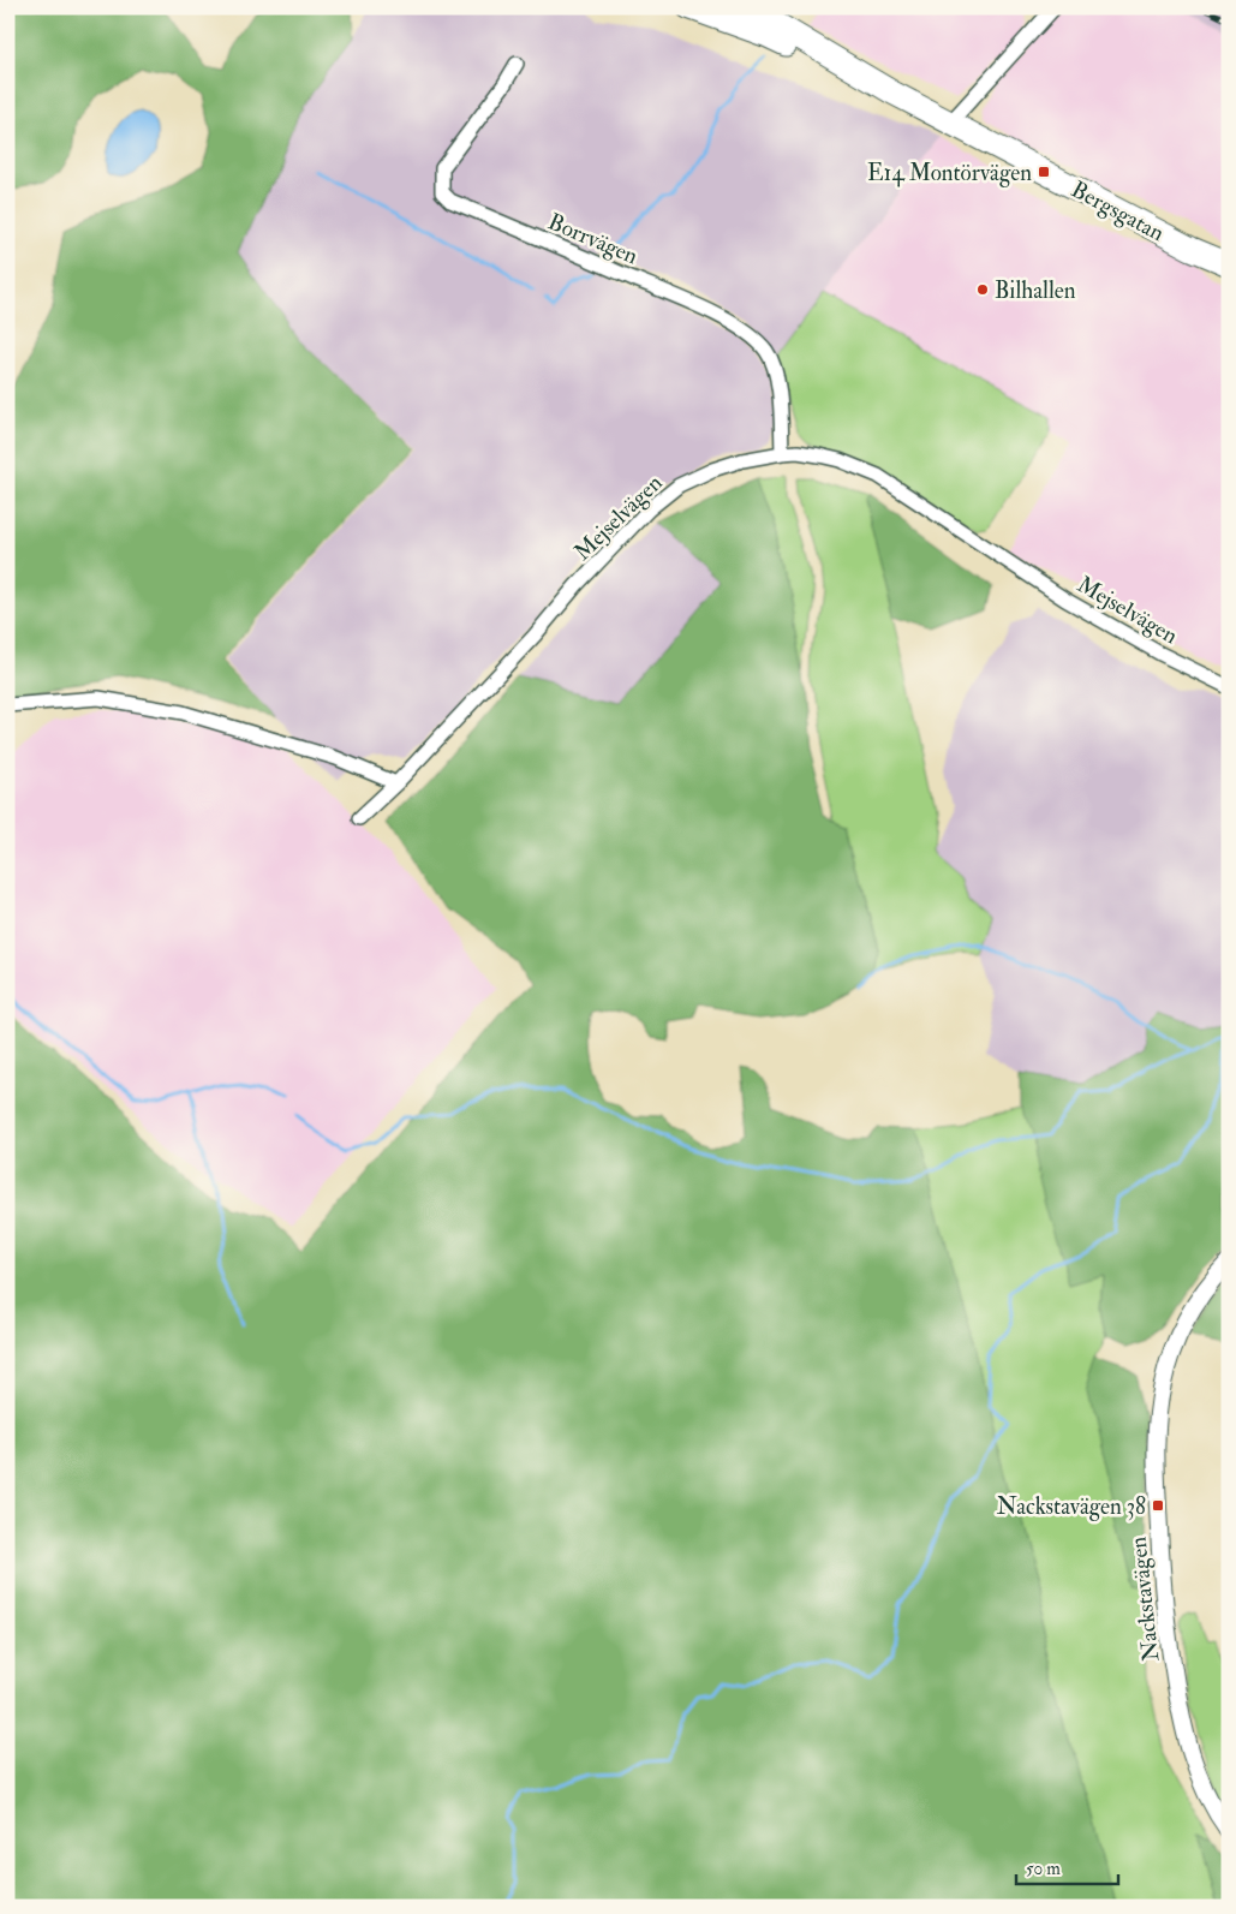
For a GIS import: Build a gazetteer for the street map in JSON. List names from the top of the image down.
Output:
{
  "streets": {
    "highway": ["Bergsgatan"],
    "street": ["Borrvägen", "Mejselvägen", "Nackstavägen"]
  },
  "crossings": [
    ["Borrvägen", "Mejselvägen"]
  ],
  "places": {
    "transit": ["E14 Montörvägen", "Nackstavägen 38"],
    "other": ["Bilhallen"]
  },
  "scale_bar": "50 m"
}
